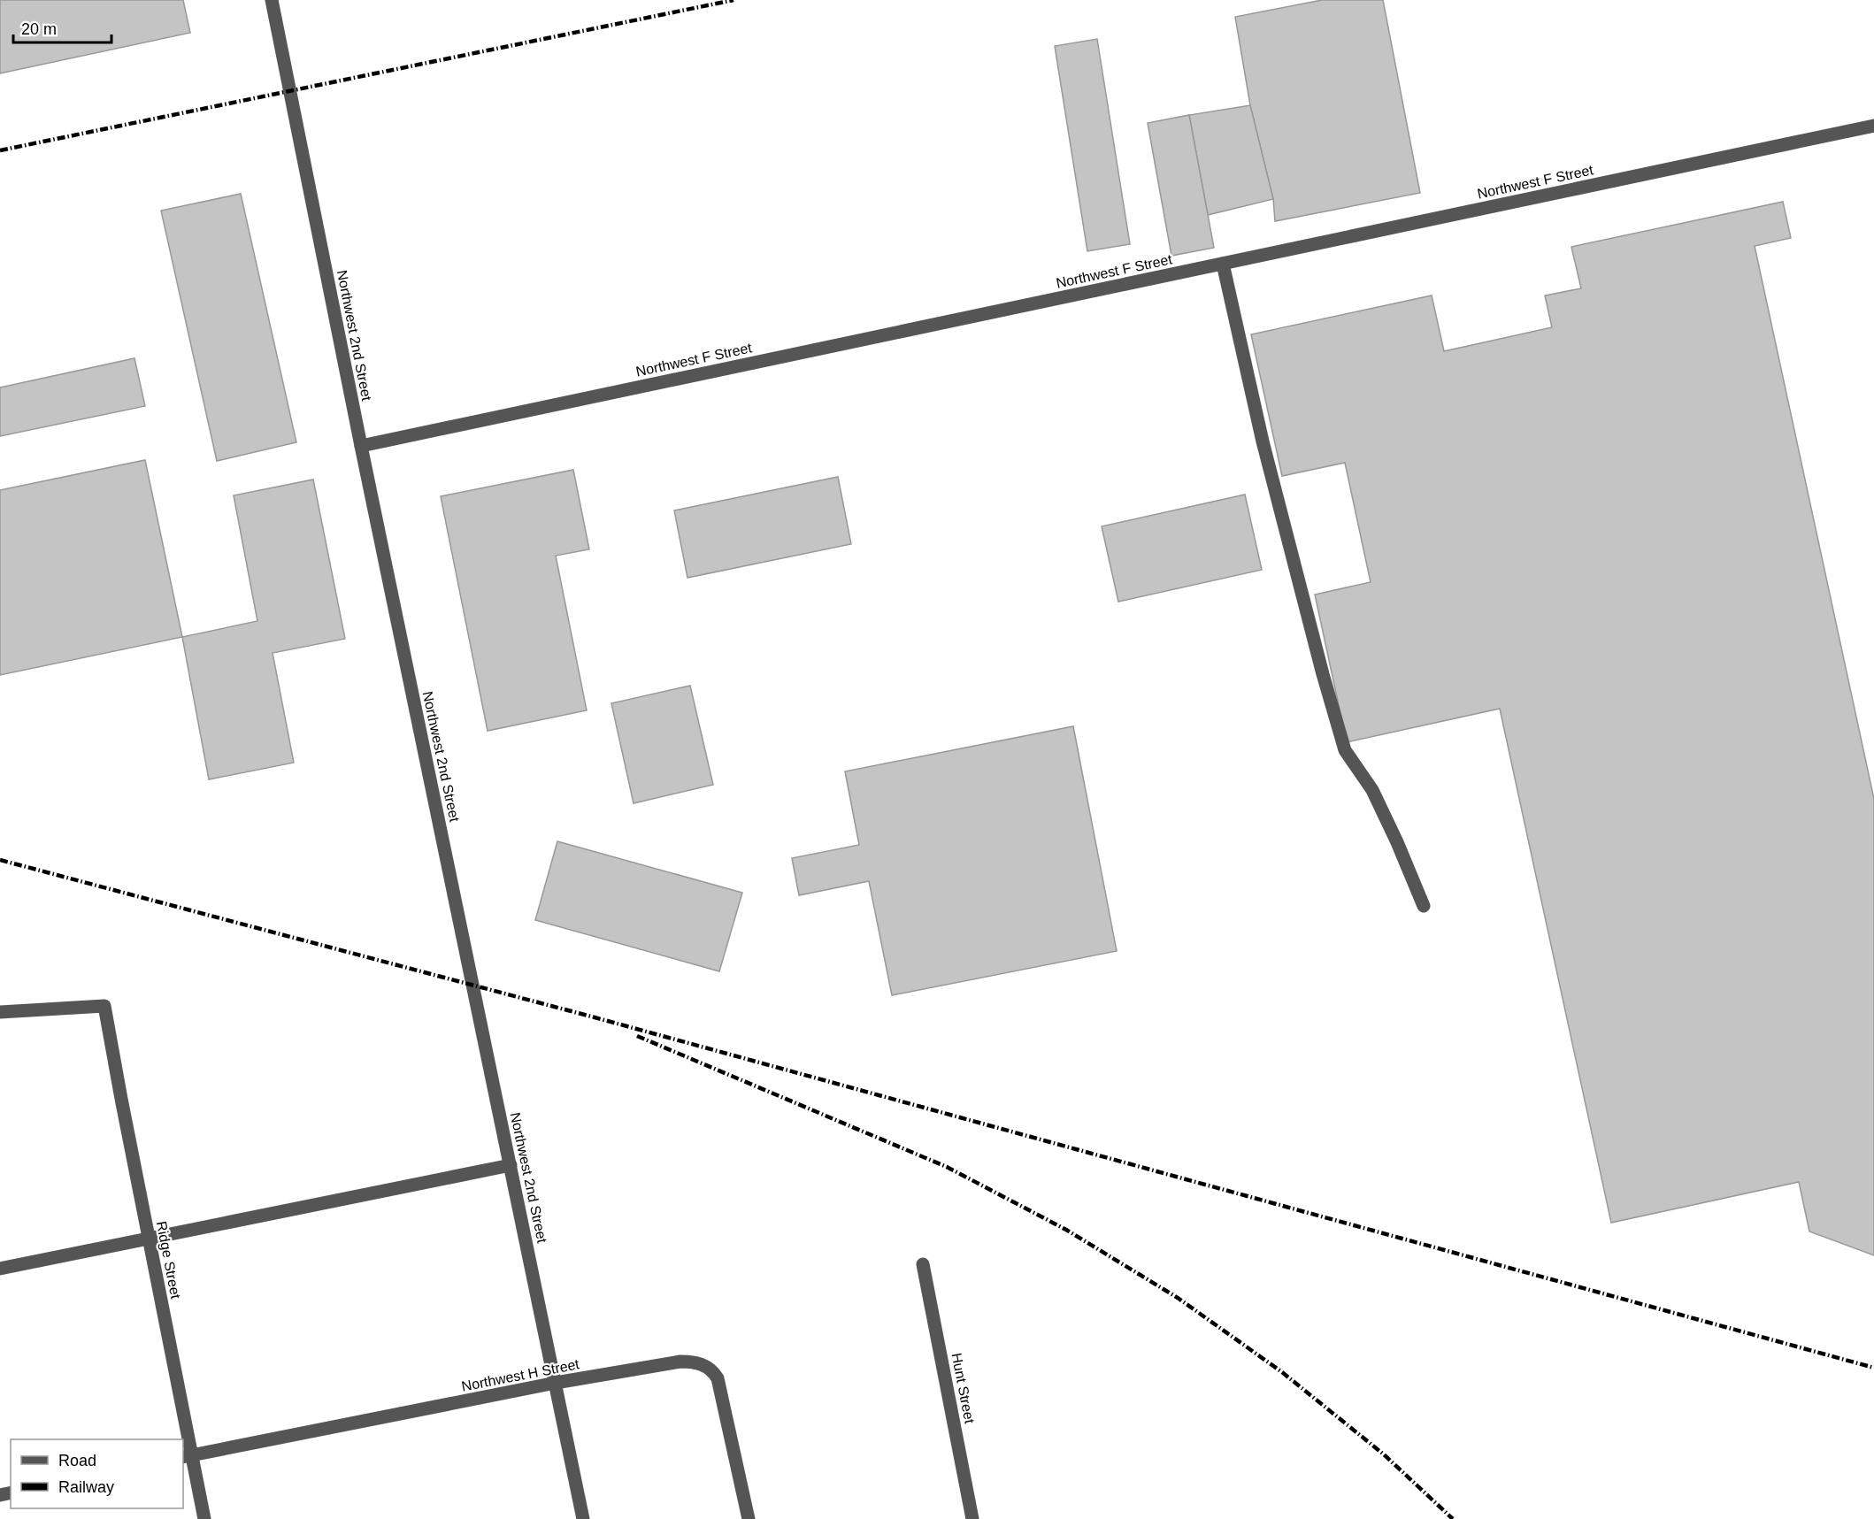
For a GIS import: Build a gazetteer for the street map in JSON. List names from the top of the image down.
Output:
{
  "streets": {
    "street": [
      "Northwest F Street",
      "Northwest 2nd Street",
      "Ridge Street",
      "Northwest H Street",
      "Hunt Street"
    ]
  },
  "crossings": [
    ["Northwest F Street", "Northwest 2nd Street"],
    ["Northwest 2nd Street", "Northwest H Street"],
    ["Ridge Street", "Northwest H Street"]
  ],
  "legend": ["Road", "Railway"],
  "scale_bar": "20 m"
}
